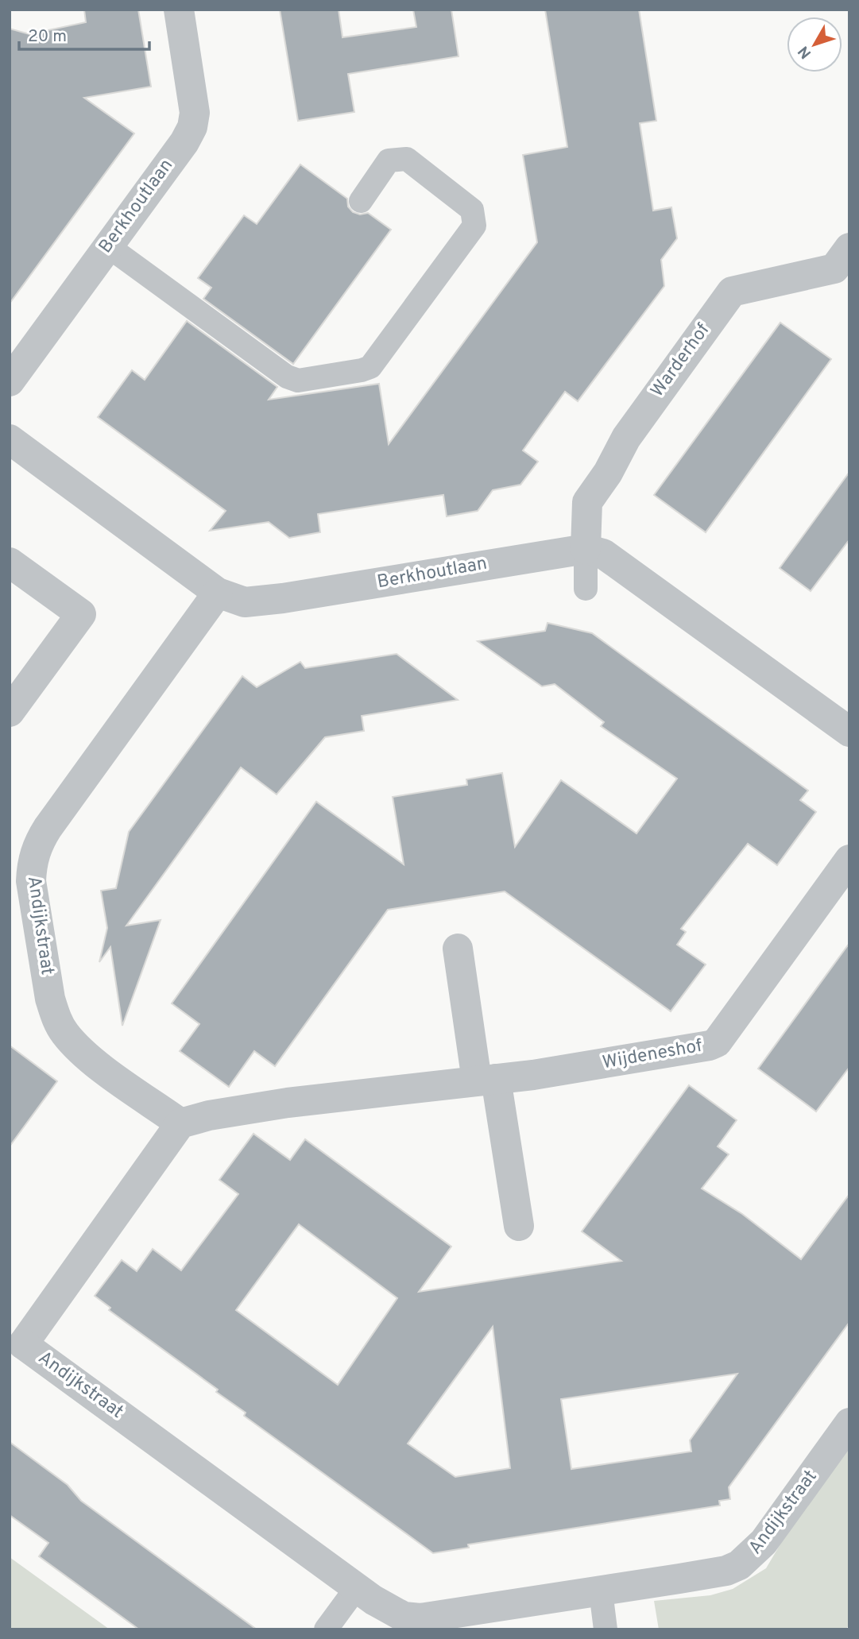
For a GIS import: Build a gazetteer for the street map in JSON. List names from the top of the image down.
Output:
{
  "streets": {
    "street": [
      "Berkhoutlaan",
      "Warderhof",
      "Andijkstraat",
      "Wijdeneshof"
    ]
  },
  "crossings": [
    ["Berkhoutlaan", "Warderhof"],
    ["Berkhoutlaan", "Andijkstraat"]
  ],
  "scale_bar": "20 m",
  "north": "bottom left"
}
